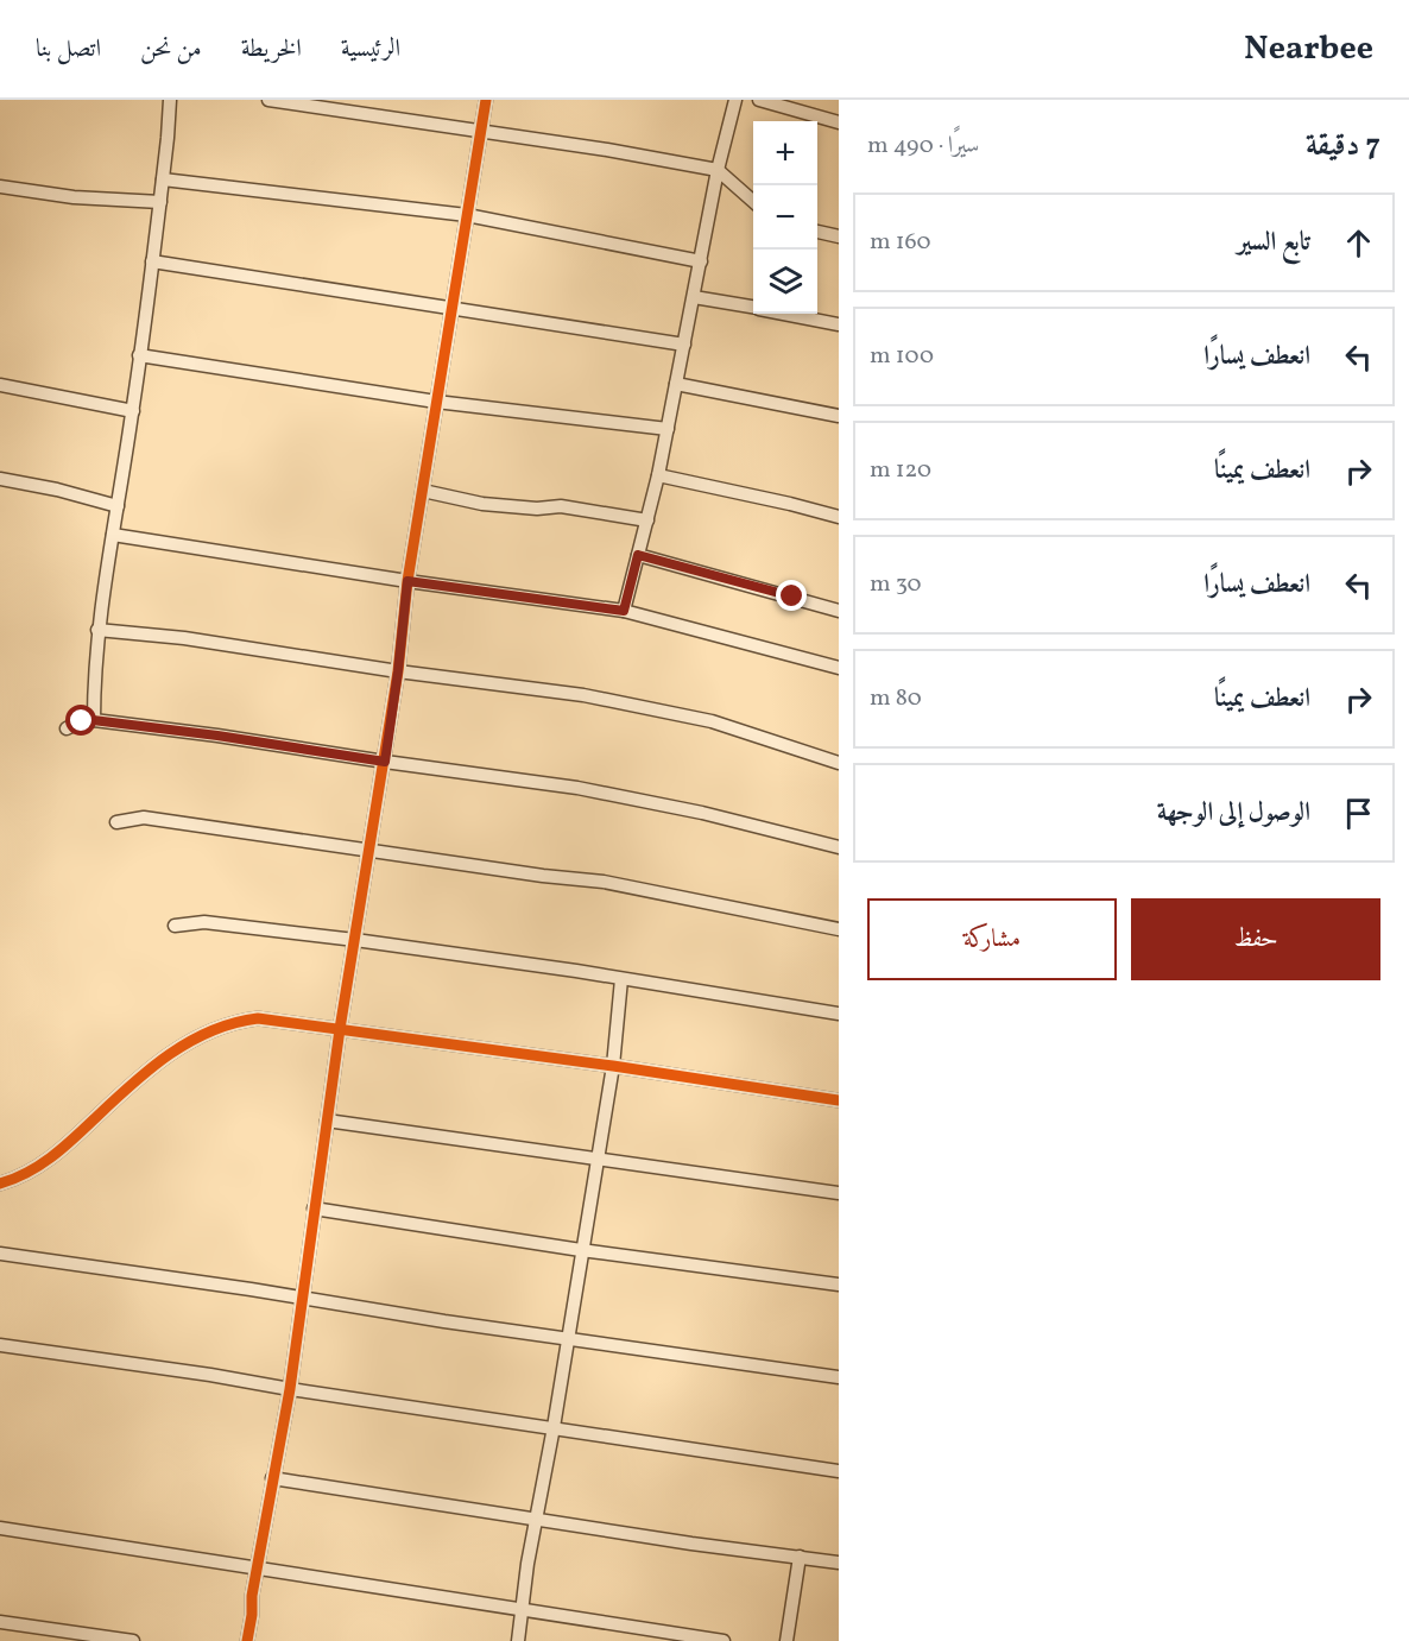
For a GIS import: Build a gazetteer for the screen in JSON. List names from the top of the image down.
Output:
{
  "page": {
    "header": "Nearbee",
    "nav": [
      "الرئيسية",
      "الخريطة",
      "من نحن",
      "اتصل بنا"
    ],
    "heading": ["7 دقيقة", "سيرًا · 490 m"],
    "map_buttons": ["+", "−"],
    "list": [
      ["تابع السير", "160 m"],
      ["انعطف يسارًا", "100 m"],
      ["انعطف يمينًا", "120 m"],
      ["انعطف يسارًا", "30 m"],
      ["انعطف يمينًا", "80 m"],
      "الوصول إلى الوجهة"
    ],
    "buttons": ["حفظ", "مشاركة"]
  }
}
